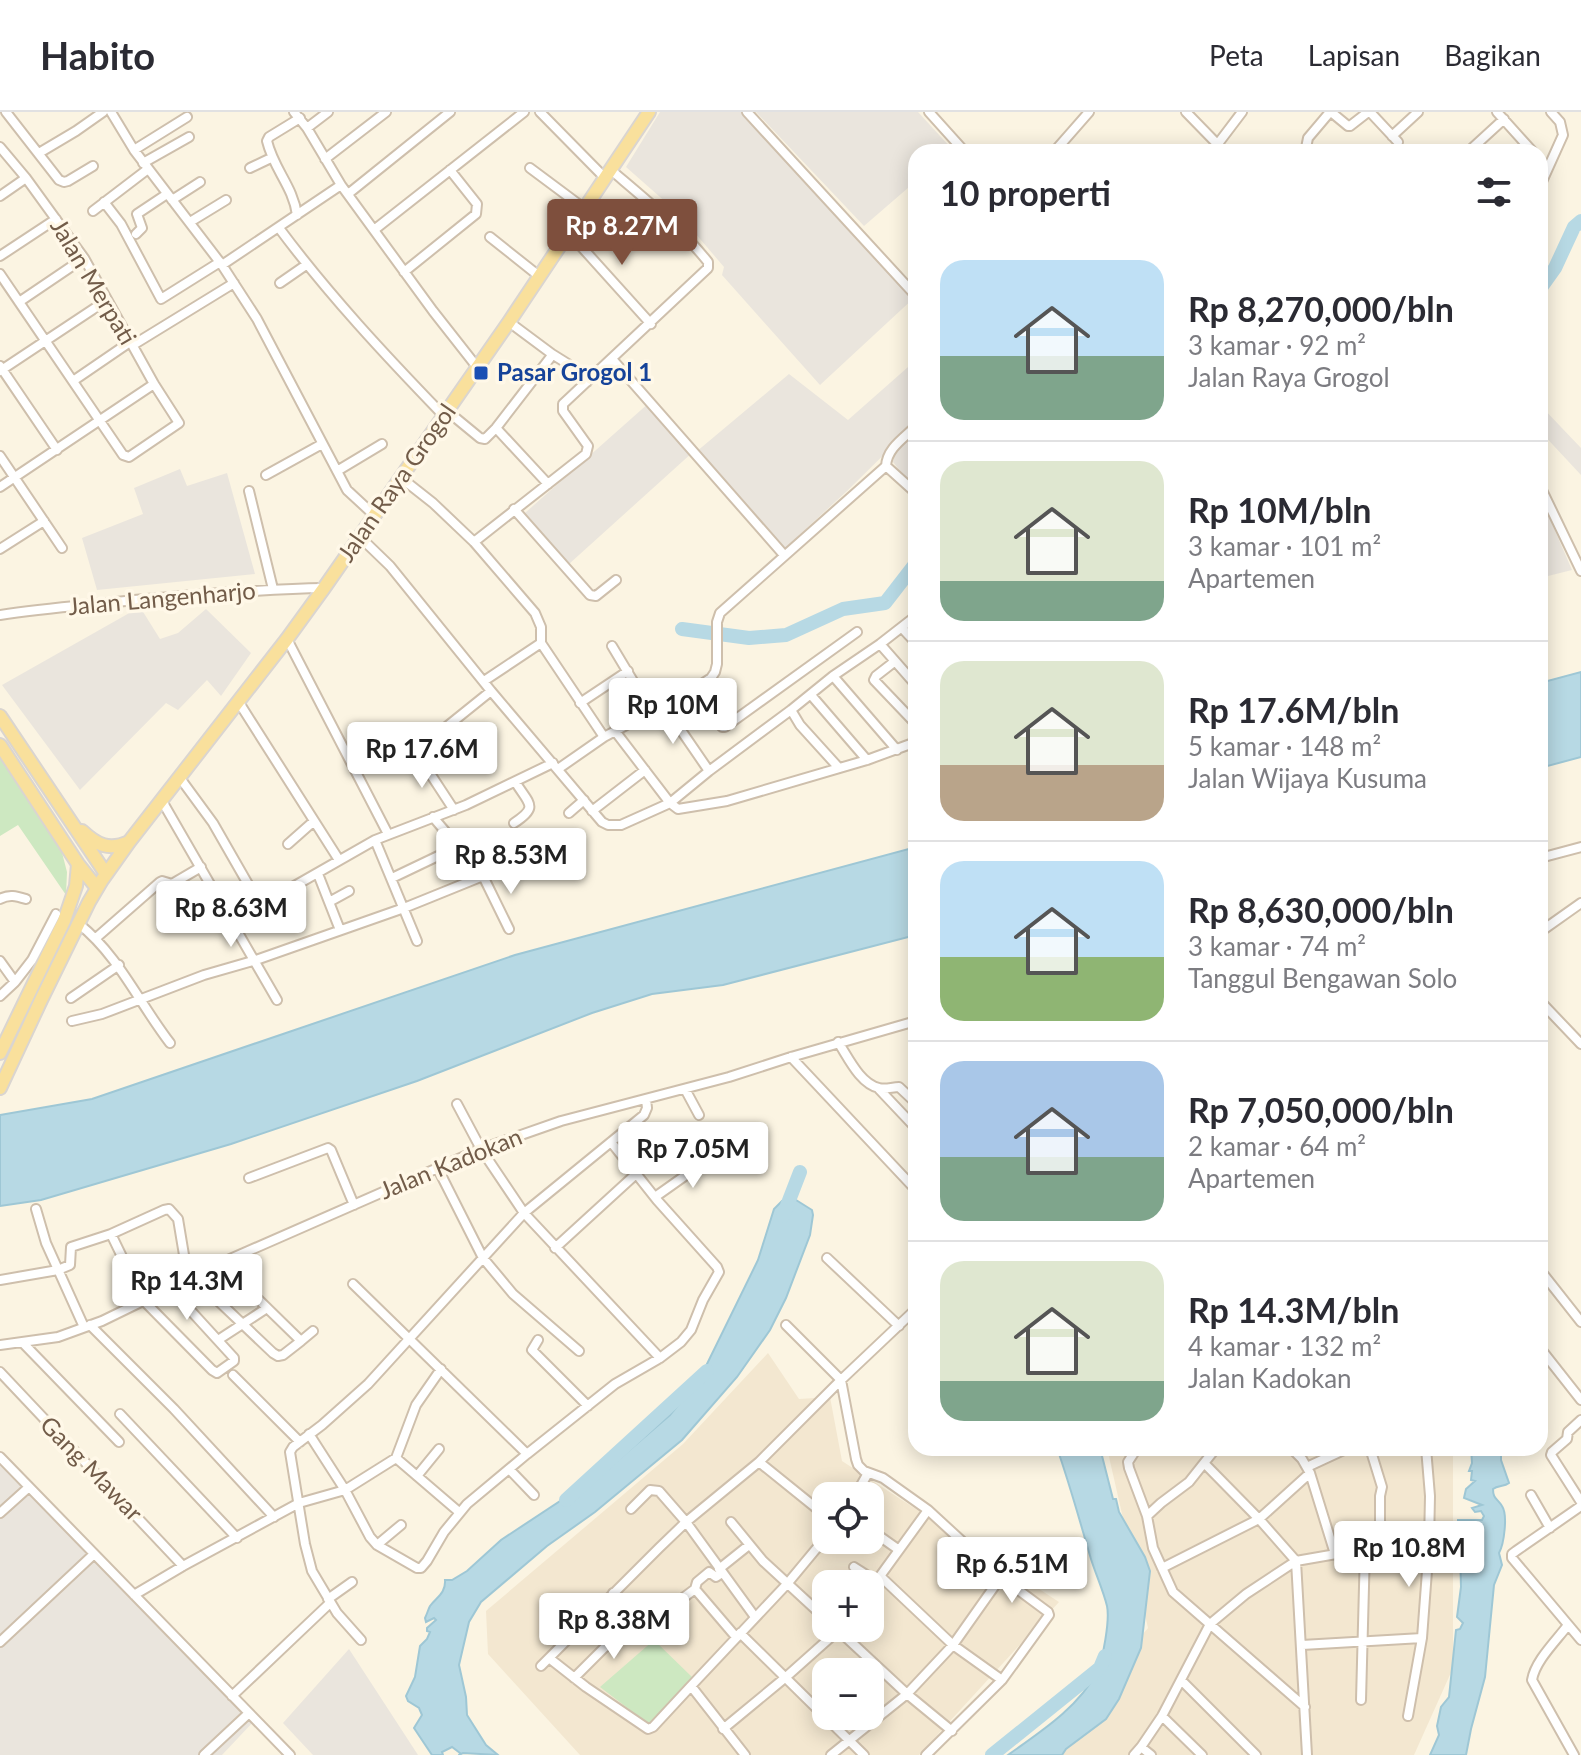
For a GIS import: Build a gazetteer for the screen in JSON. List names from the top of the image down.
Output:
{
  "streets": {
    "main road": ["Jalan Raya Grogol"],
    "street": [
      "Jalan Merpati",
      "Jalan Langenharjo",
      "Jalan Kadokan",
      "Gang Mawar"
    ]
  },
  "crossings": [
    ["Jalan Raya Grogol", "Jalan Langenharjo"]
  ],
  "places": {
    "transit": ["Pasar Grogol 1"]
  },
  "page": {
    "header": "Habito",
    "nav": ["Peta", "Lapisan", "Bagikan"],
    "heading": "10 properti",
    "price": [
      "Rp 8.27M",
      "Rp 10M",
      "Rp 17.6M",
      "Rp 8.53M",
      "Rp 8.63M",
      "Rp 7.05M",
      "Rp 14.3M",
      "Rp 10.8M",
      "Rp 6.51M",
      "Rp 8.38M"
    ],
    "list": [
      {
        "name": "Rp 8,270,000/bln",
        "note": "3 kamar · 92 m² · Jalan Raya Grogol"
      },
      {
        "name": "Rp 10M/bln",
        "note": "3 kamar · 101 m² · Apartemen"
      },
      {
        "name": "Rp 17.6M/bln",
        "note": "5 kamar · 148 m² · Jalan Wijaya Kusuma"
      },
      {
        "name": "Rp 8,630,000/bln",
        "note": "3 kamar · 74 m² · Tanggul Bengawan Solo"
      },
      {
        "name": "Rp 7,050,000/bln",
        "note": "2 kamar · 64 m² · Apartemen"
      },
      {
        "name": "Rp 14.3M/bln",
        "note": "4 kamar · 132 m² · Jalan Kadokan"
      }
    ],
    "map_buttons": ["+", "−"]
  }
}
